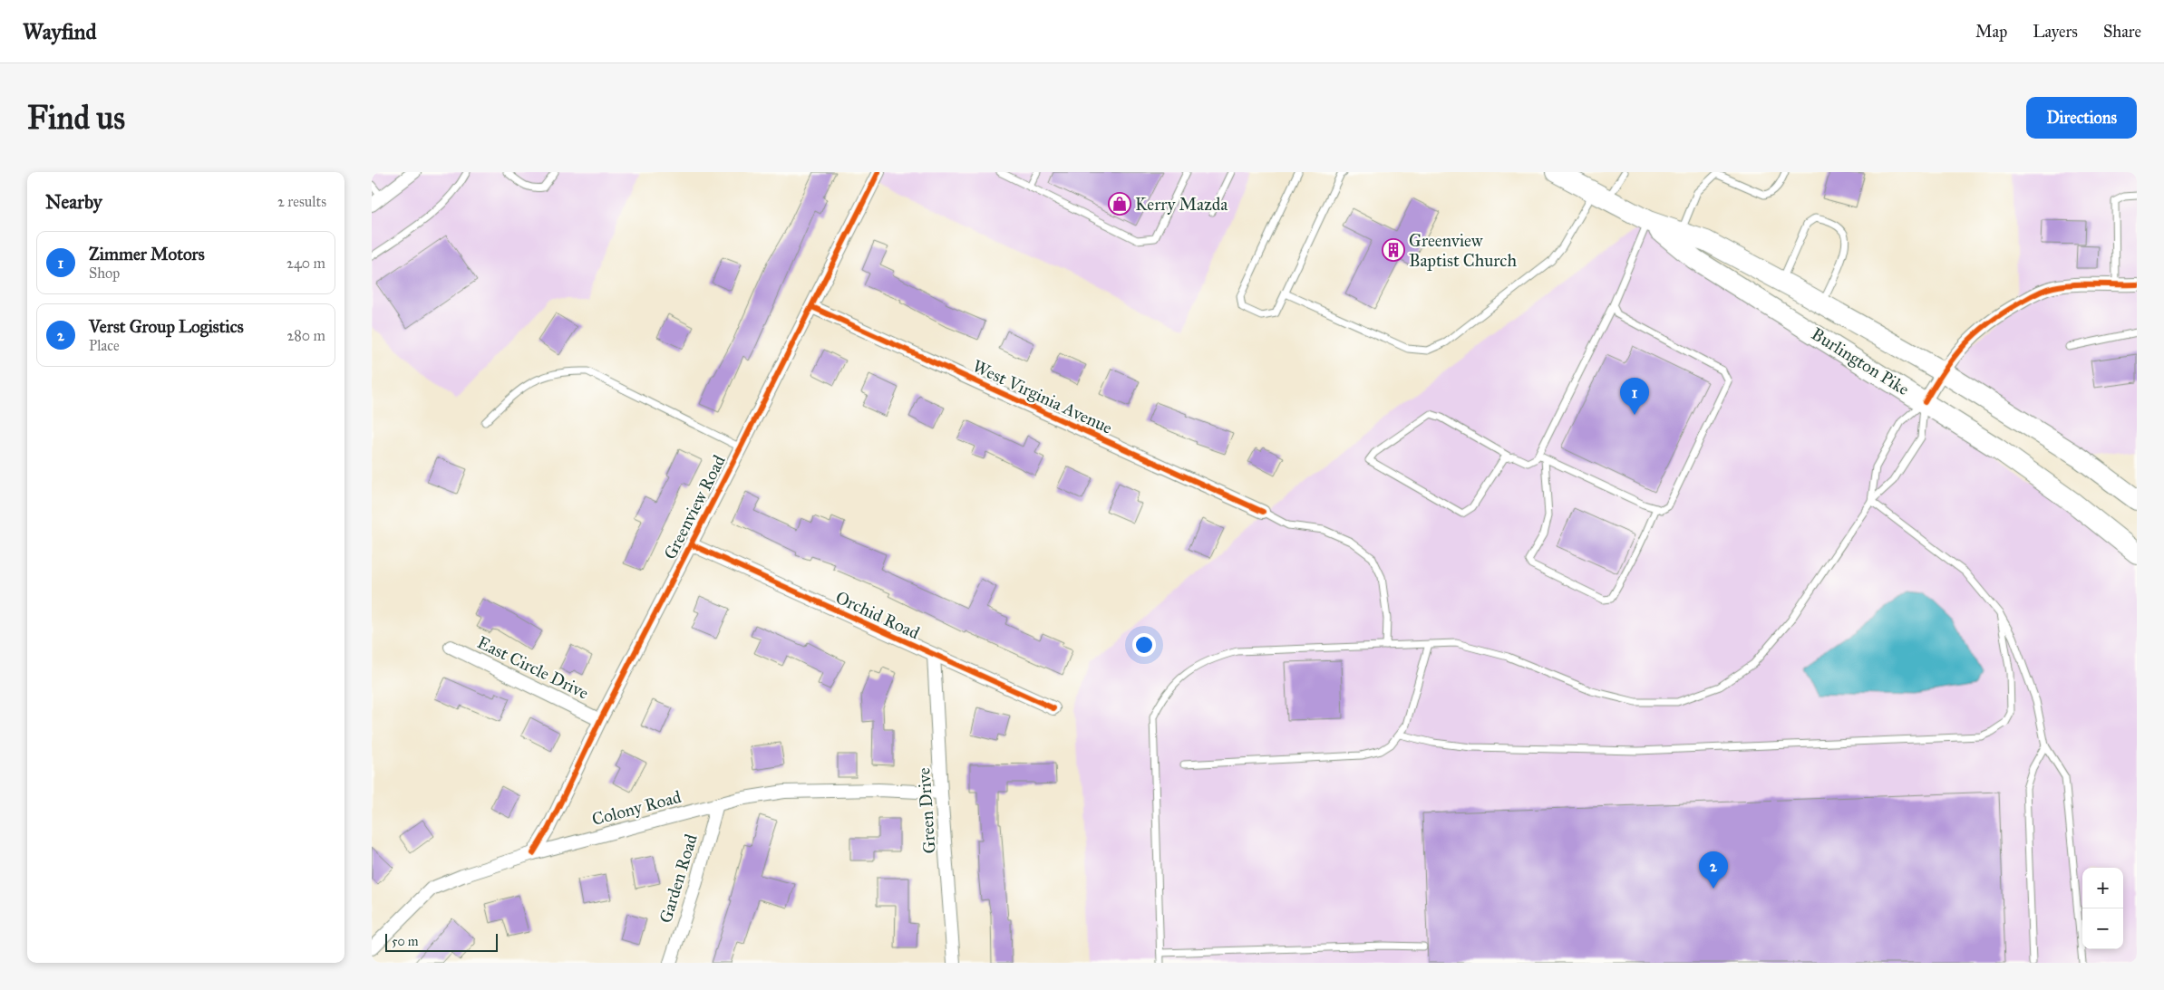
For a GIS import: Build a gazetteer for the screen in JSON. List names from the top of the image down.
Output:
{
  "streets": {
    "main road": ["Burlington Pike"],
    "street": [
      "West Virginia Avenue",
      "Greenview Road",
      "Orchid Road",
      "East Circle Drive",
      "Colony Road",
      "Green Drive",
      "Garden Road"
    ]
  },
  "crossings": [
    ["West Virginia Avenue", "Greenview Road"],
    ["Greenview Road", "Orchid Road"],
    ["Greenview Road", "East Circle Drive"],
    ["Greenview Road", "Colony Road"],
    ["Orchid Road", "Green Drive"],
    ["Colony Road", "Green Drive"],
    ["Colony Road", "Garden Road"]
  ],
  "places": {
    "shop": ["Kerry Mazda"],
    "building": ["Greenview Baptist Church"]
  },
  "scale_bar": "50 m",
  "page": {
    "header": "Wayfind",
    "nav": ["Map", "Layers", "Share"],
    "buttons": "Directions",
    "title": "Find us",
    "heading": ["Nearby", "2 results"],
    "list": [
      {
        "mark": "1",
        "name": "Zimmer Motors",
        "note": "Shop",
        "value": "240 m"
      },
      {
        "mark": "2",
        "name": "Verst Group Logistics",
        "note": "Place",
        "value": "280 m"
      }
    ],
    "pins": ["1", "2"],
    "map_buttons": ["+", "−"],
    "scale": "50 m"
  }
}
